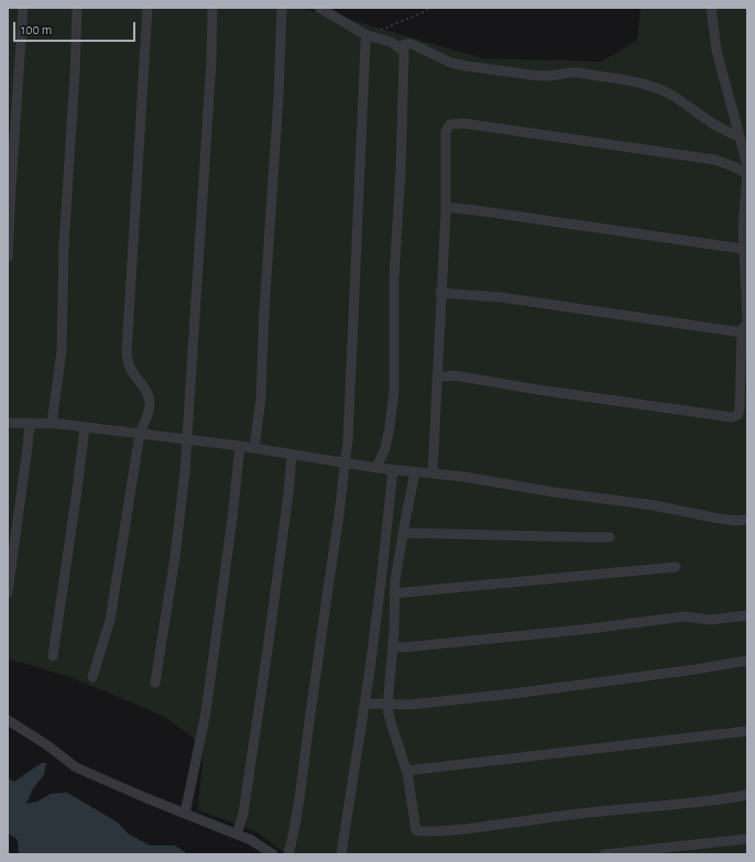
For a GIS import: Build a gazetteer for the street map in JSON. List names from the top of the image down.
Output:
{
  "scale_bar": "100 m"
}
